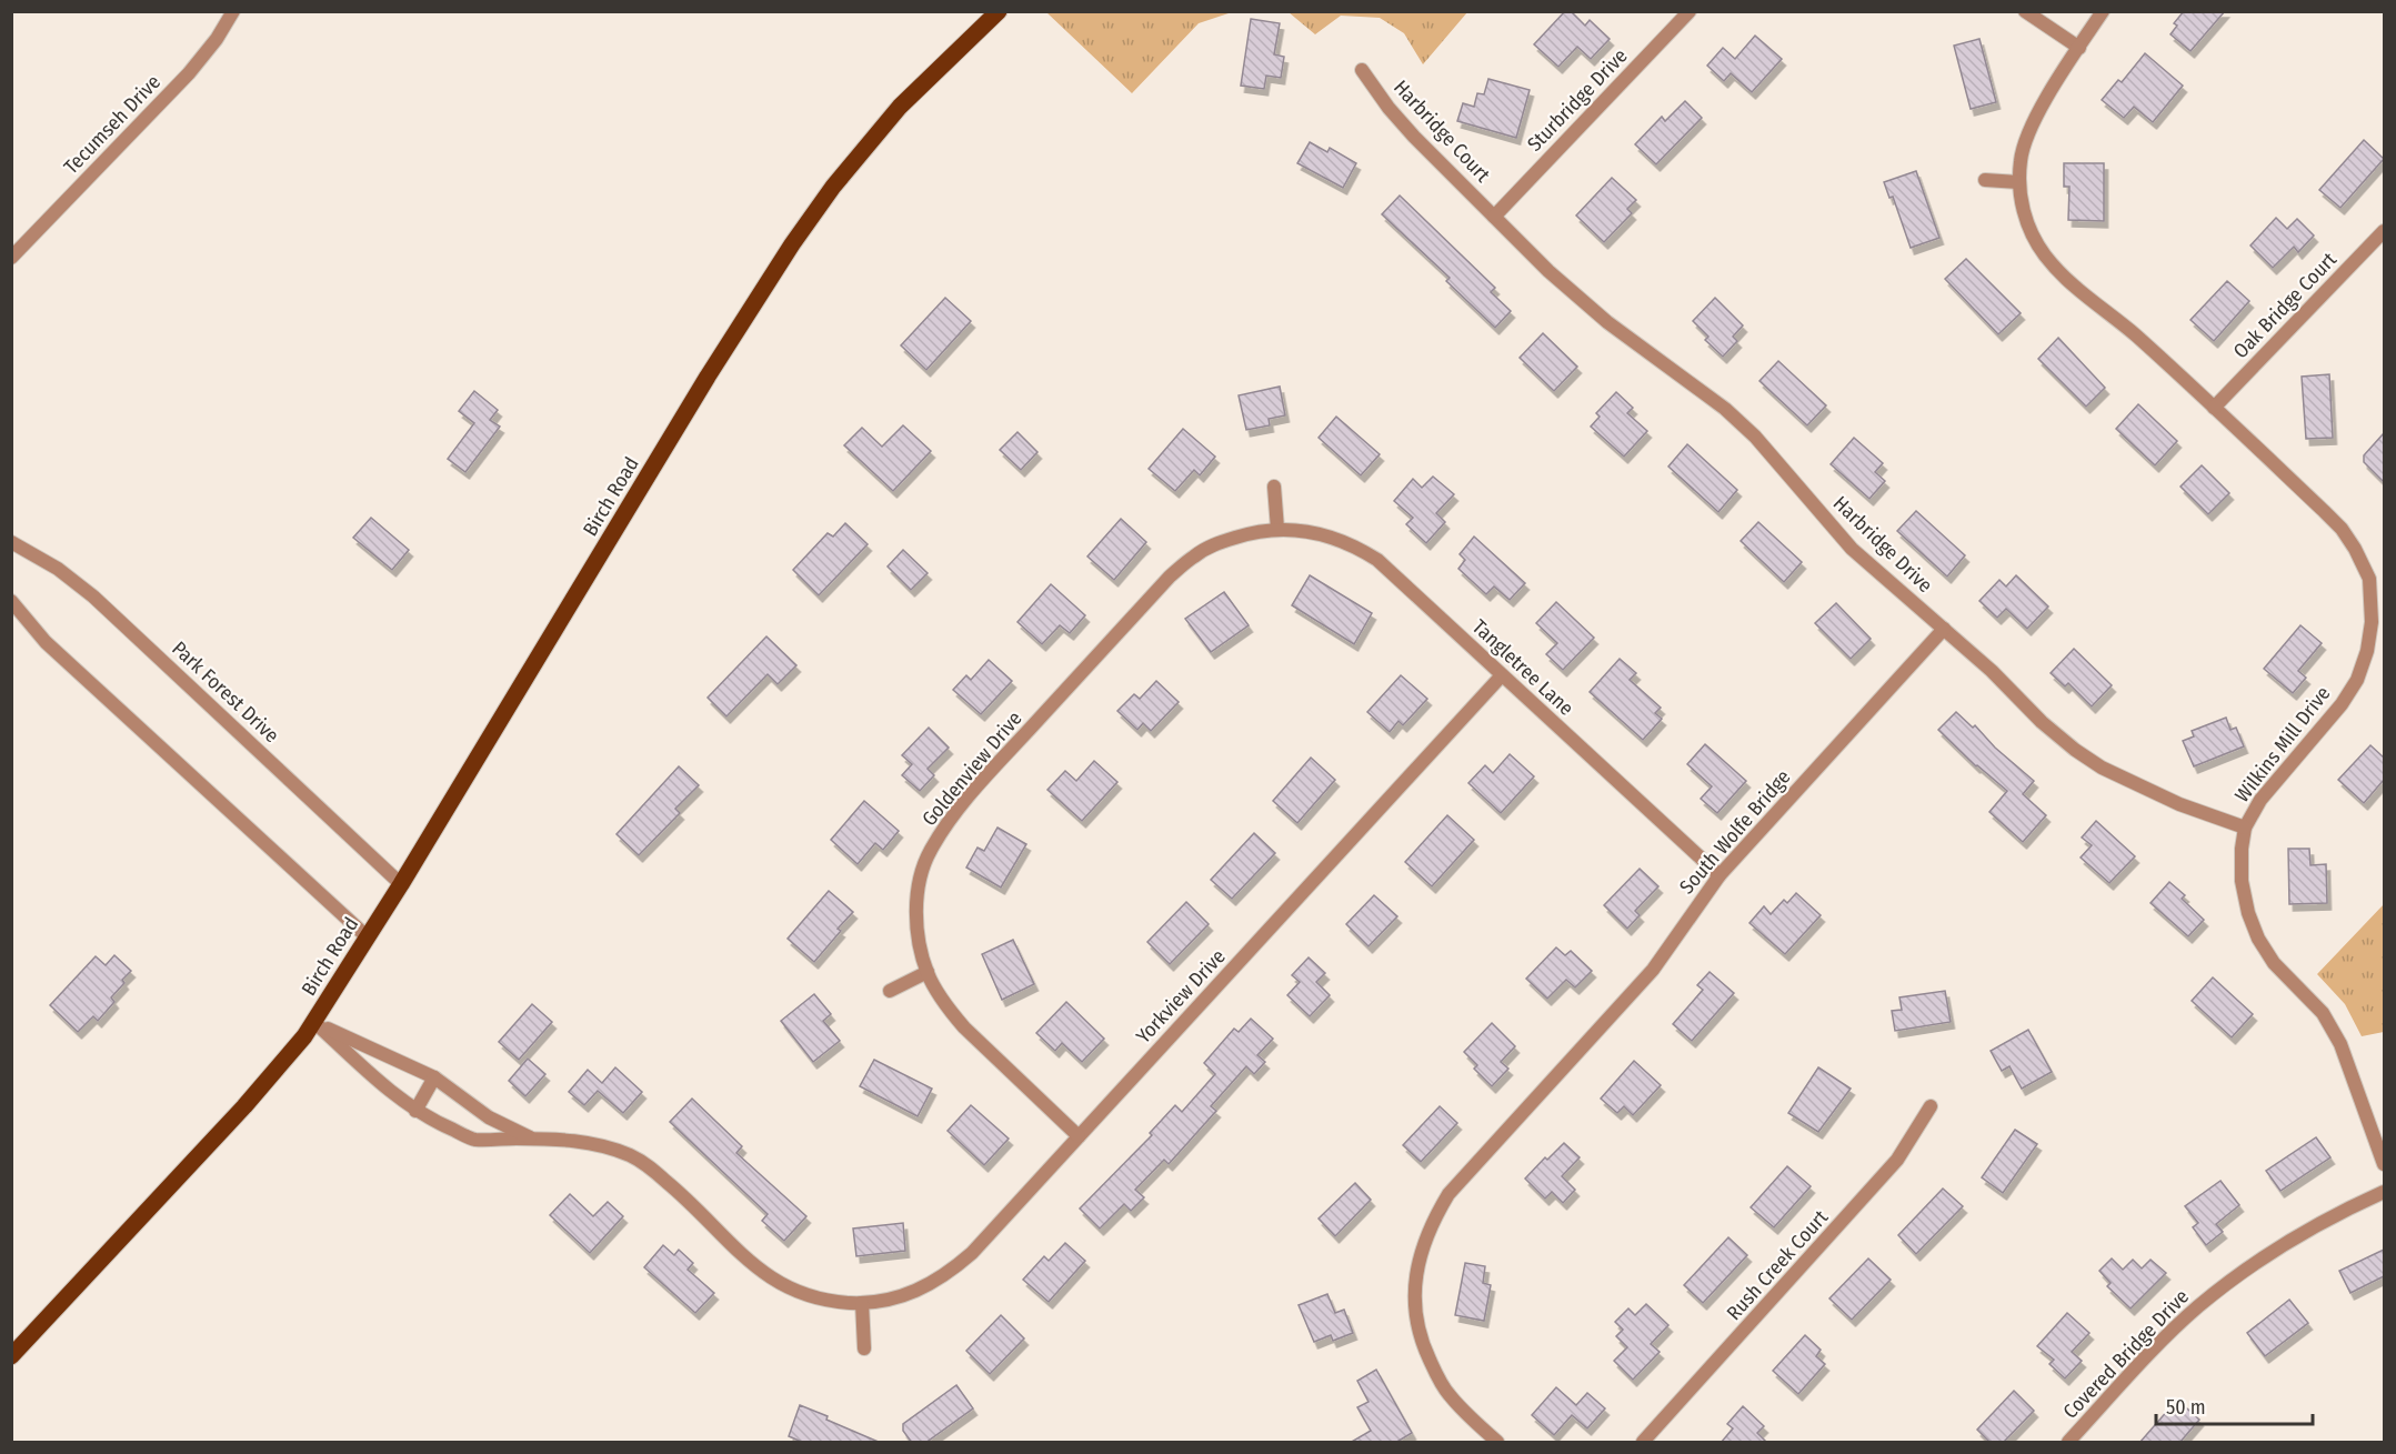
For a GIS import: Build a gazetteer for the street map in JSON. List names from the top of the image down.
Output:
{
  "streets": {
    "main road": ["Birch Road"],
    "street": [
      "Sturbridge Drive",
      "Tecumseh Drive",
      "Harbridge Court",
      "Oak Bridge Court",
      "Harbridge Drive",
      "Tangletree Lane",
      "Park Forest Drive",
      "Wilkins Mill Drive",
      "Goldenview Drive",
      "South Wolfe Bridge",
      "Yorkview Drive",
      "Rush Creek Court",
      "Covered Bridge Drive"
    ]
  },
  "crossings": [
    ["Sturbridge Drive", "Harbridge Court"],
    ["Sturbridge Drive", "Harbridge Drive"],
    ["Harbridge Court", "Harbridge Drive"],
    ["Oak Bridge Court", "Wilkins Mill Drive"],
    ["Birch Road", "Park Forest Drive"],
    ["Birch Road", "Yorkview Drive"],
    ["Harbridge Drive", "Wilkins Mill Drive"],
    ["Harbridge Drive", "South Wolfe Bridge"],
    ["Tangletree Lane", "Goldenview Drive"],
    ["Tangletree Lane", "South Wolfe Bridge"],
    ["Tangletree Lane", "Yorkview Drive"],
    ["Goldenview Drive", "Yorkview Drive"]
  ],
  "scale_bar": "50 m"
}
